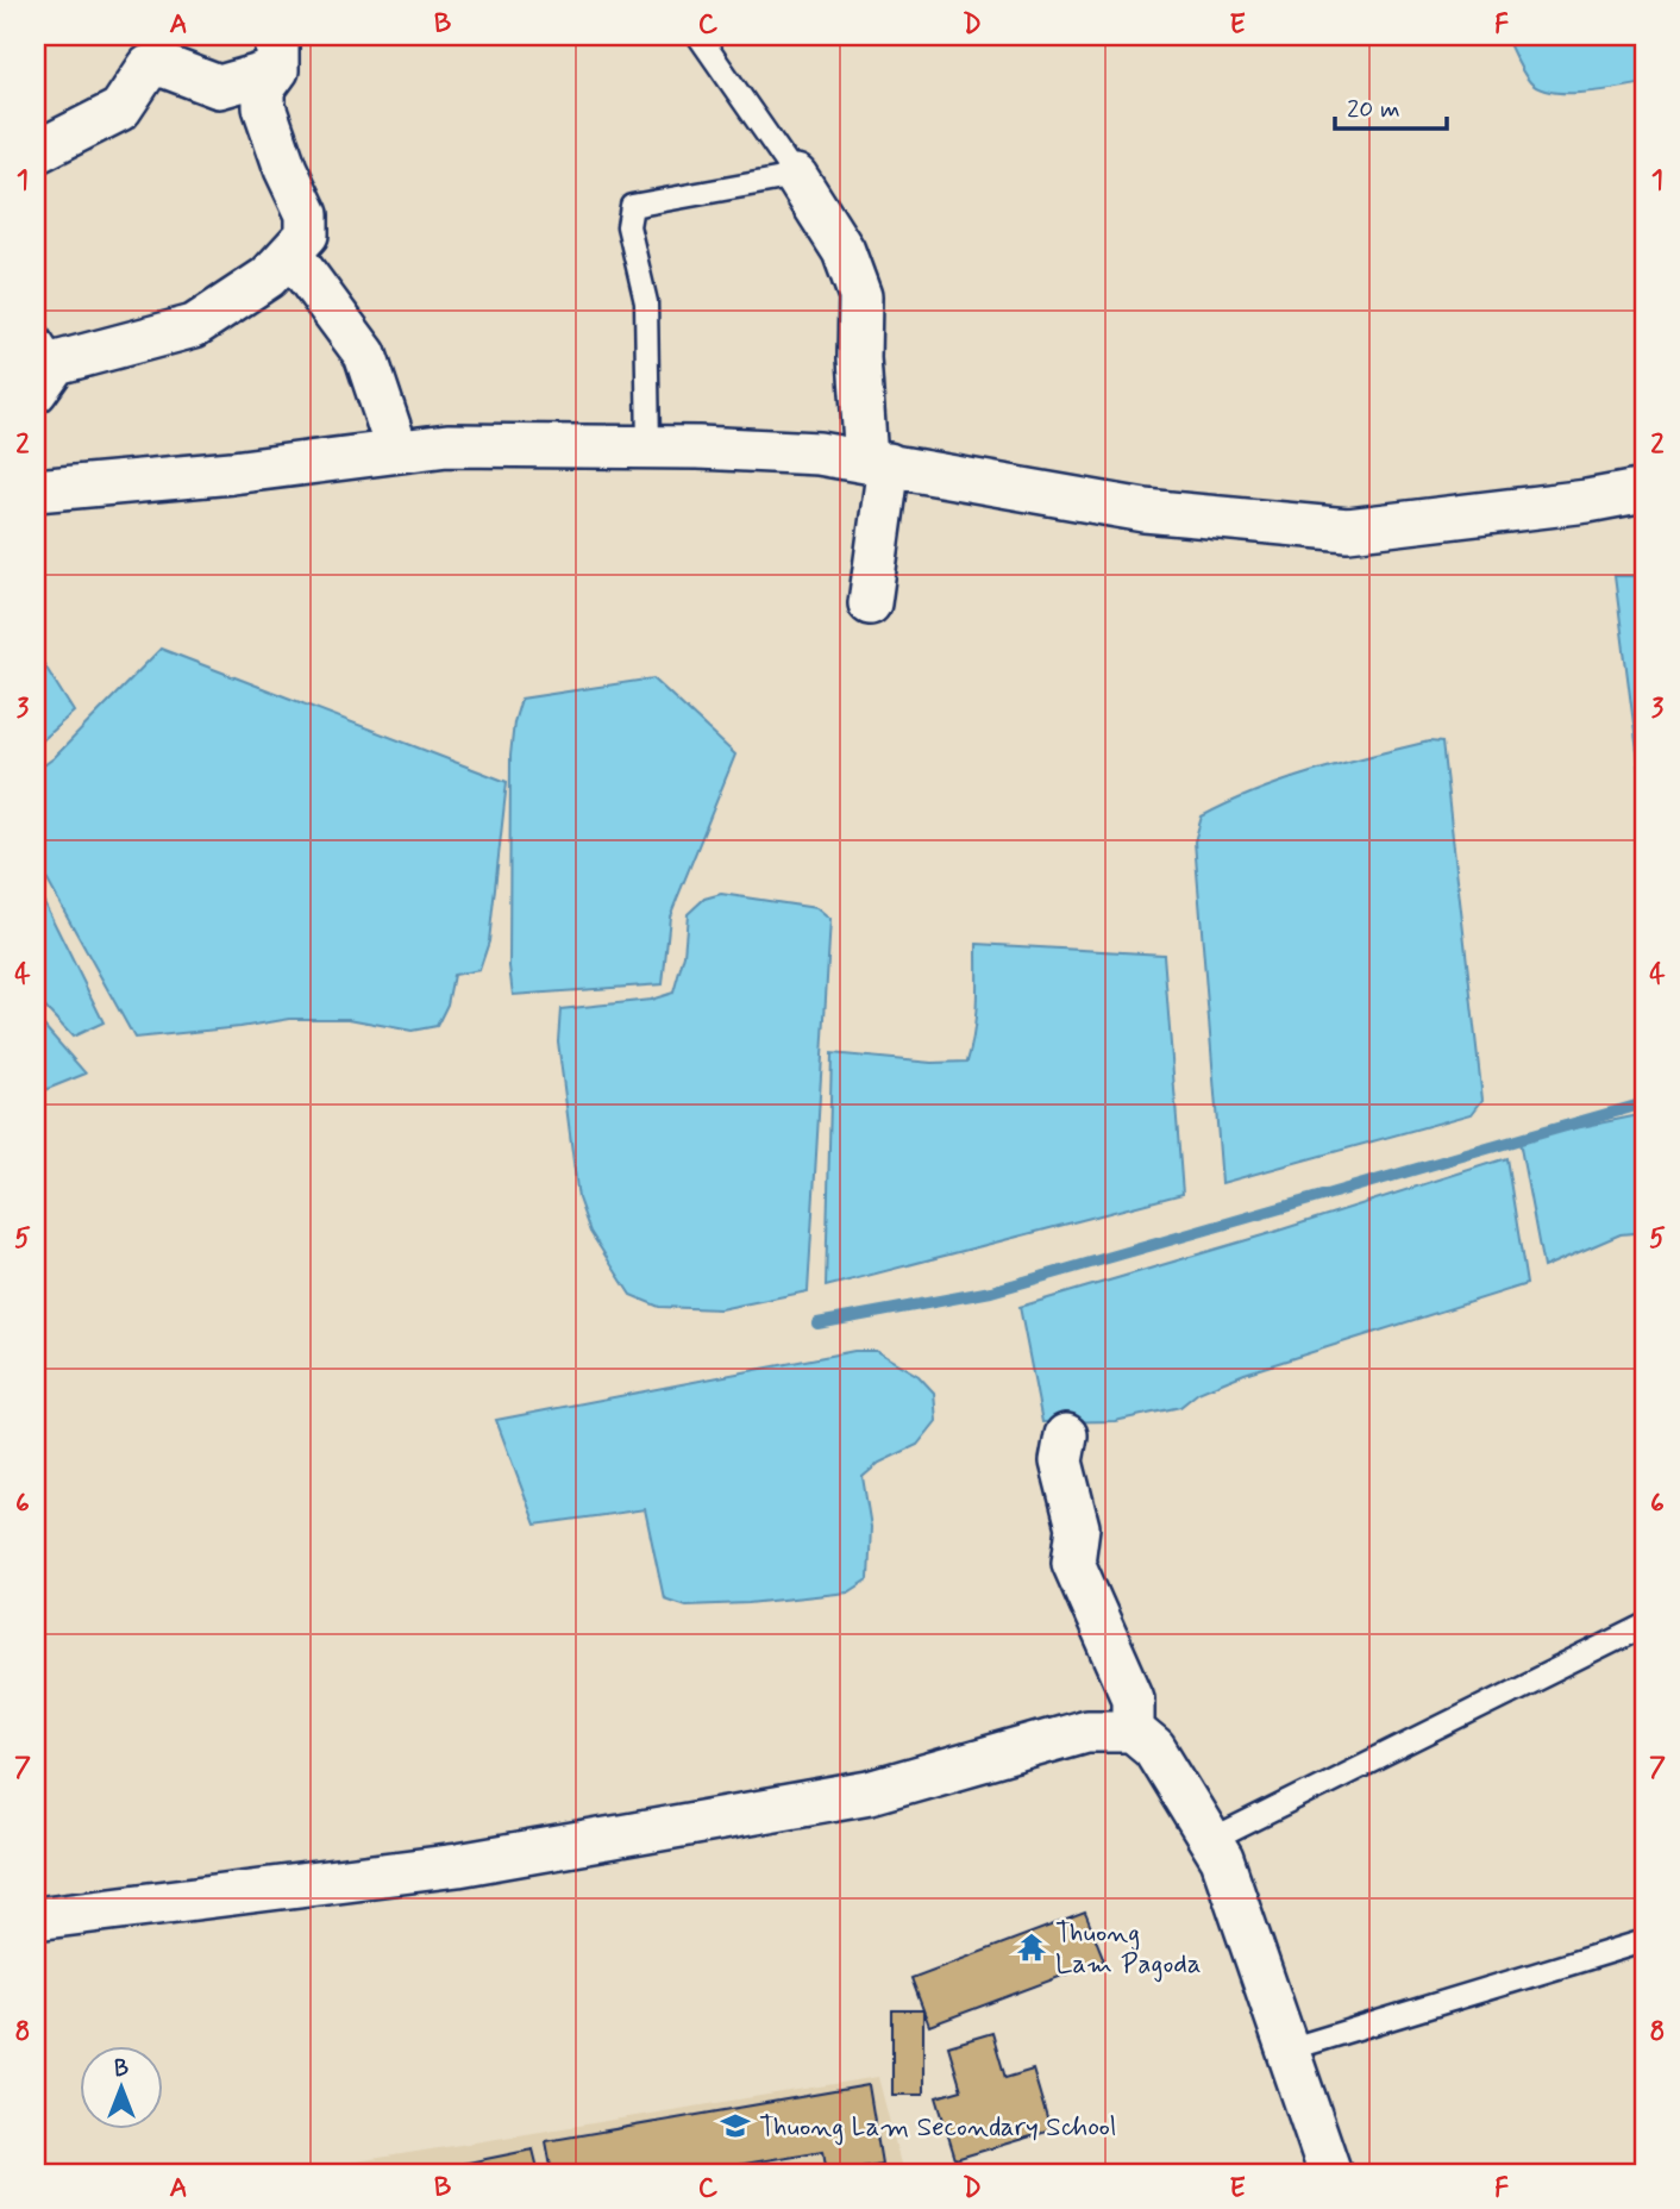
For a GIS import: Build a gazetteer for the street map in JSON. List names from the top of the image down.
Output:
{
  "places": {
    "temple": ["Thuong Lam Pagoda"],
    "school or university": ["Thuong Lam Secondary School"]
  },
  "scale_bar": "20 m",
  "north": "top",
  "grid": {
    "columns": [
      "A",
      "B",
      "C",
      "D",
      "E",
      "F"
    ],
    "rows": [
      "1",
      "2",
      "3",
      "4",
      "5",
      "6",
      "7",
      "8"
    ]
  }
}
